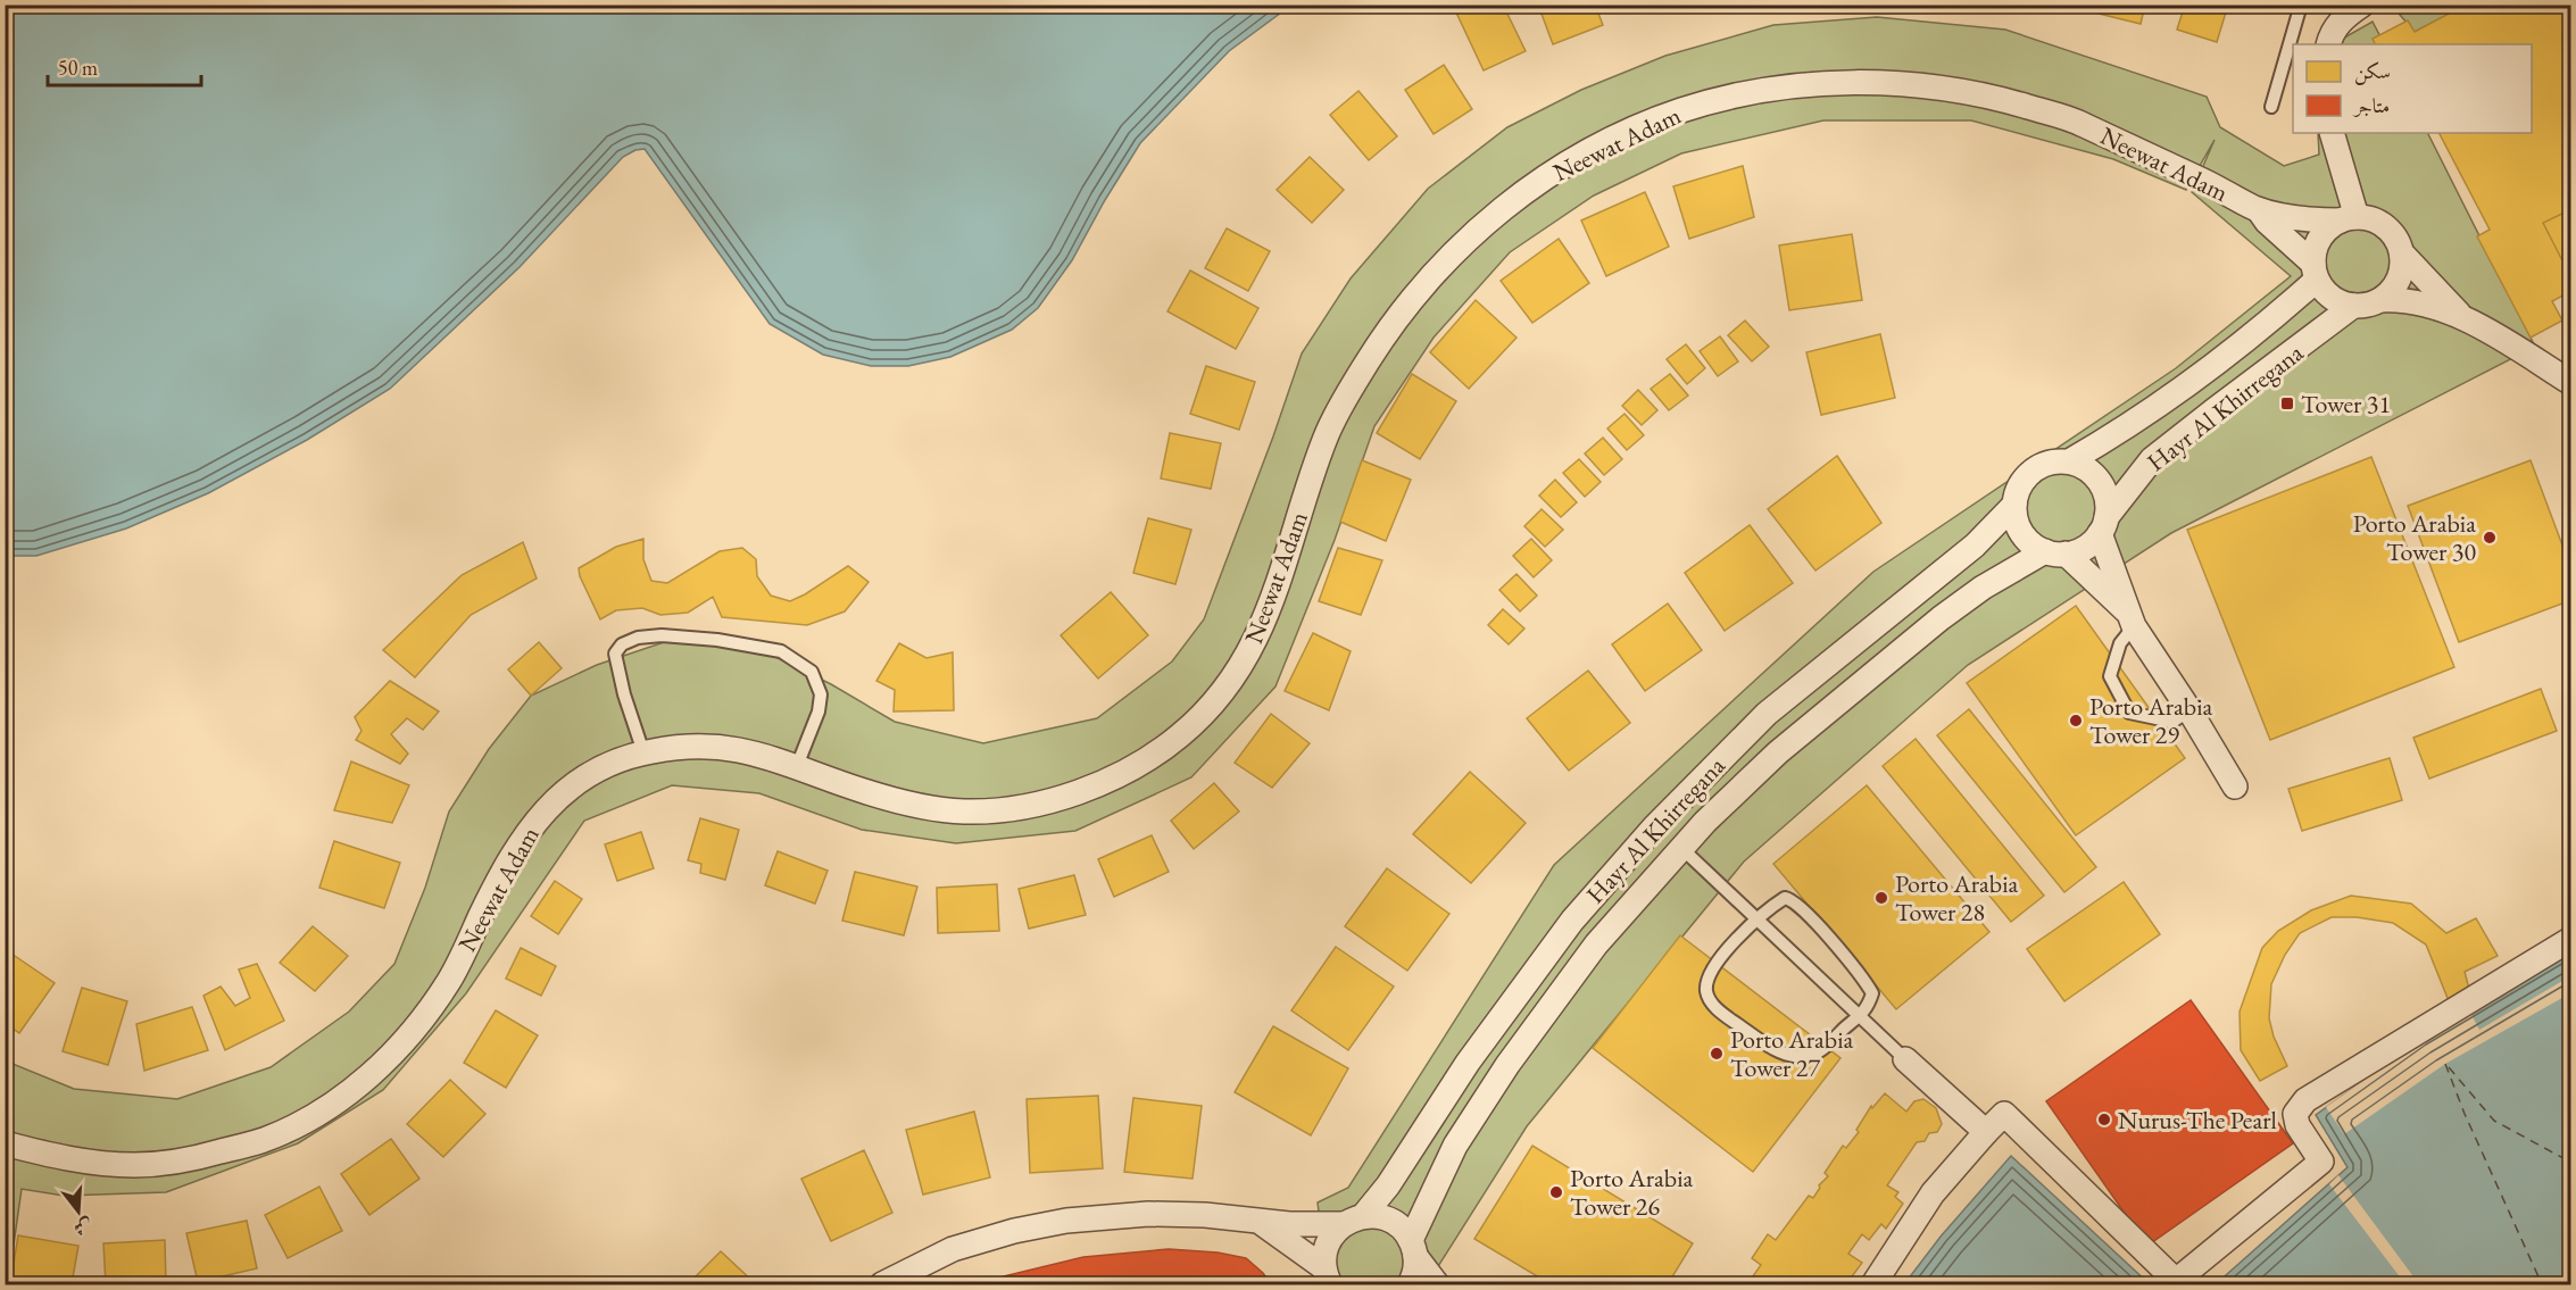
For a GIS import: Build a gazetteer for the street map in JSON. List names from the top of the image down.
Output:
{
  "streets": {
    "street": ["Neewat Adam", "Hayr Al Khirregana"]
  },
  "crossings": [
    ["Neewat Adam", "Hayr Al Khirregana"]
  ],
  "places": {
    "transit": ["Tower 31"],
    "other": [
      "Porto Arabia Tower 30",
      "Porto Arabia Tower 29",
      "Porto Arabia Tower 28",
      "Porto Arabia Tower 27",
      "Nurus-The Pearl",
      "Porto Arabia Tower 26"
    ]
  },
  "legend": ["سكن", "متاجر"],
  "scale_bar": "50 m",
  "north": "bottom"
}
